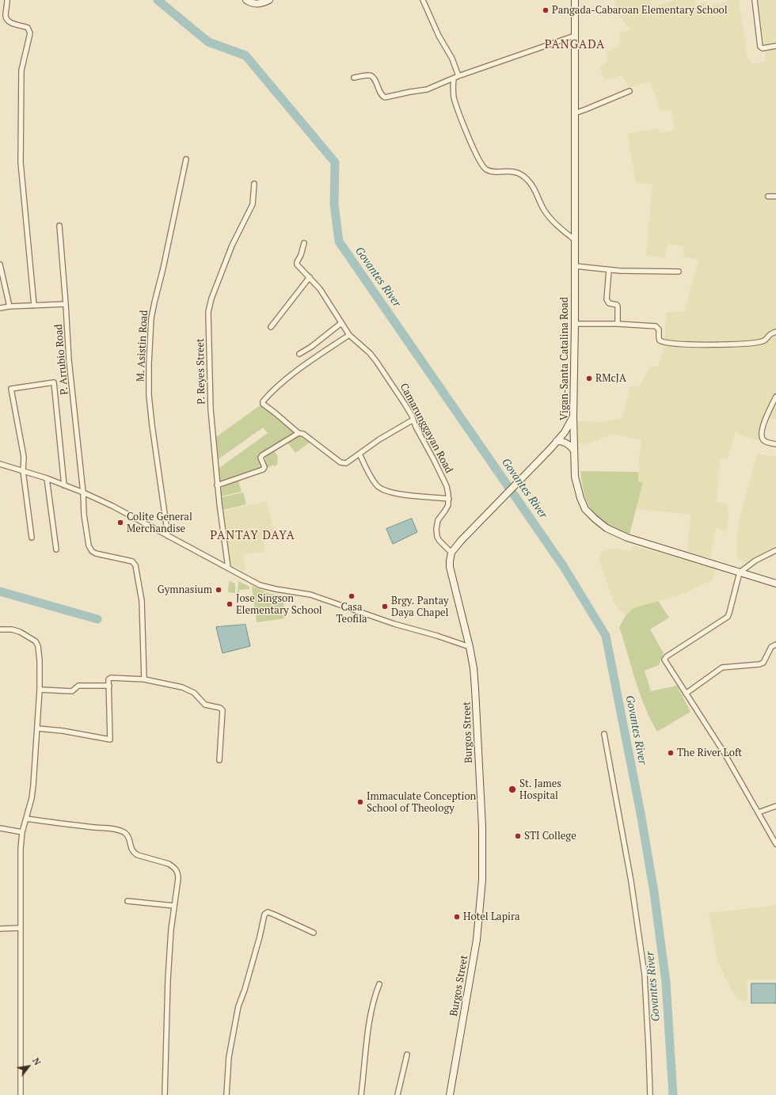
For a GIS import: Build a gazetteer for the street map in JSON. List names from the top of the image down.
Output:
{
  "streets": {
    "main road": ["Vigan-Santa Catalina Road", "Burgos Street"],
    "street": [
      "M. Asistin Road",
      "P. Arrubio Road",
      "P. Reyes Street",
      "Camarunggayan Road"
    ]
  },
  "districts": ["PANGADA", "PANTAY DAYA"],
  "water": ["Govantes River"],
  "places": [
    "Pangada-Cabaroan Elementary School",
    "RMcJA",
    "Colite General Merchandise",
    "Gymnasium",
    "Casa Teofila",
    "Jose Singson Elementary School",
    "Brgy. Pantay Daya Chapel",
    "The River Loft",
    "St. James Hospital",
    "Immaculate Conception School of Theology",
    "STI College",
    "Hotel Lapira"
  ],
  "north": "top right"
}
